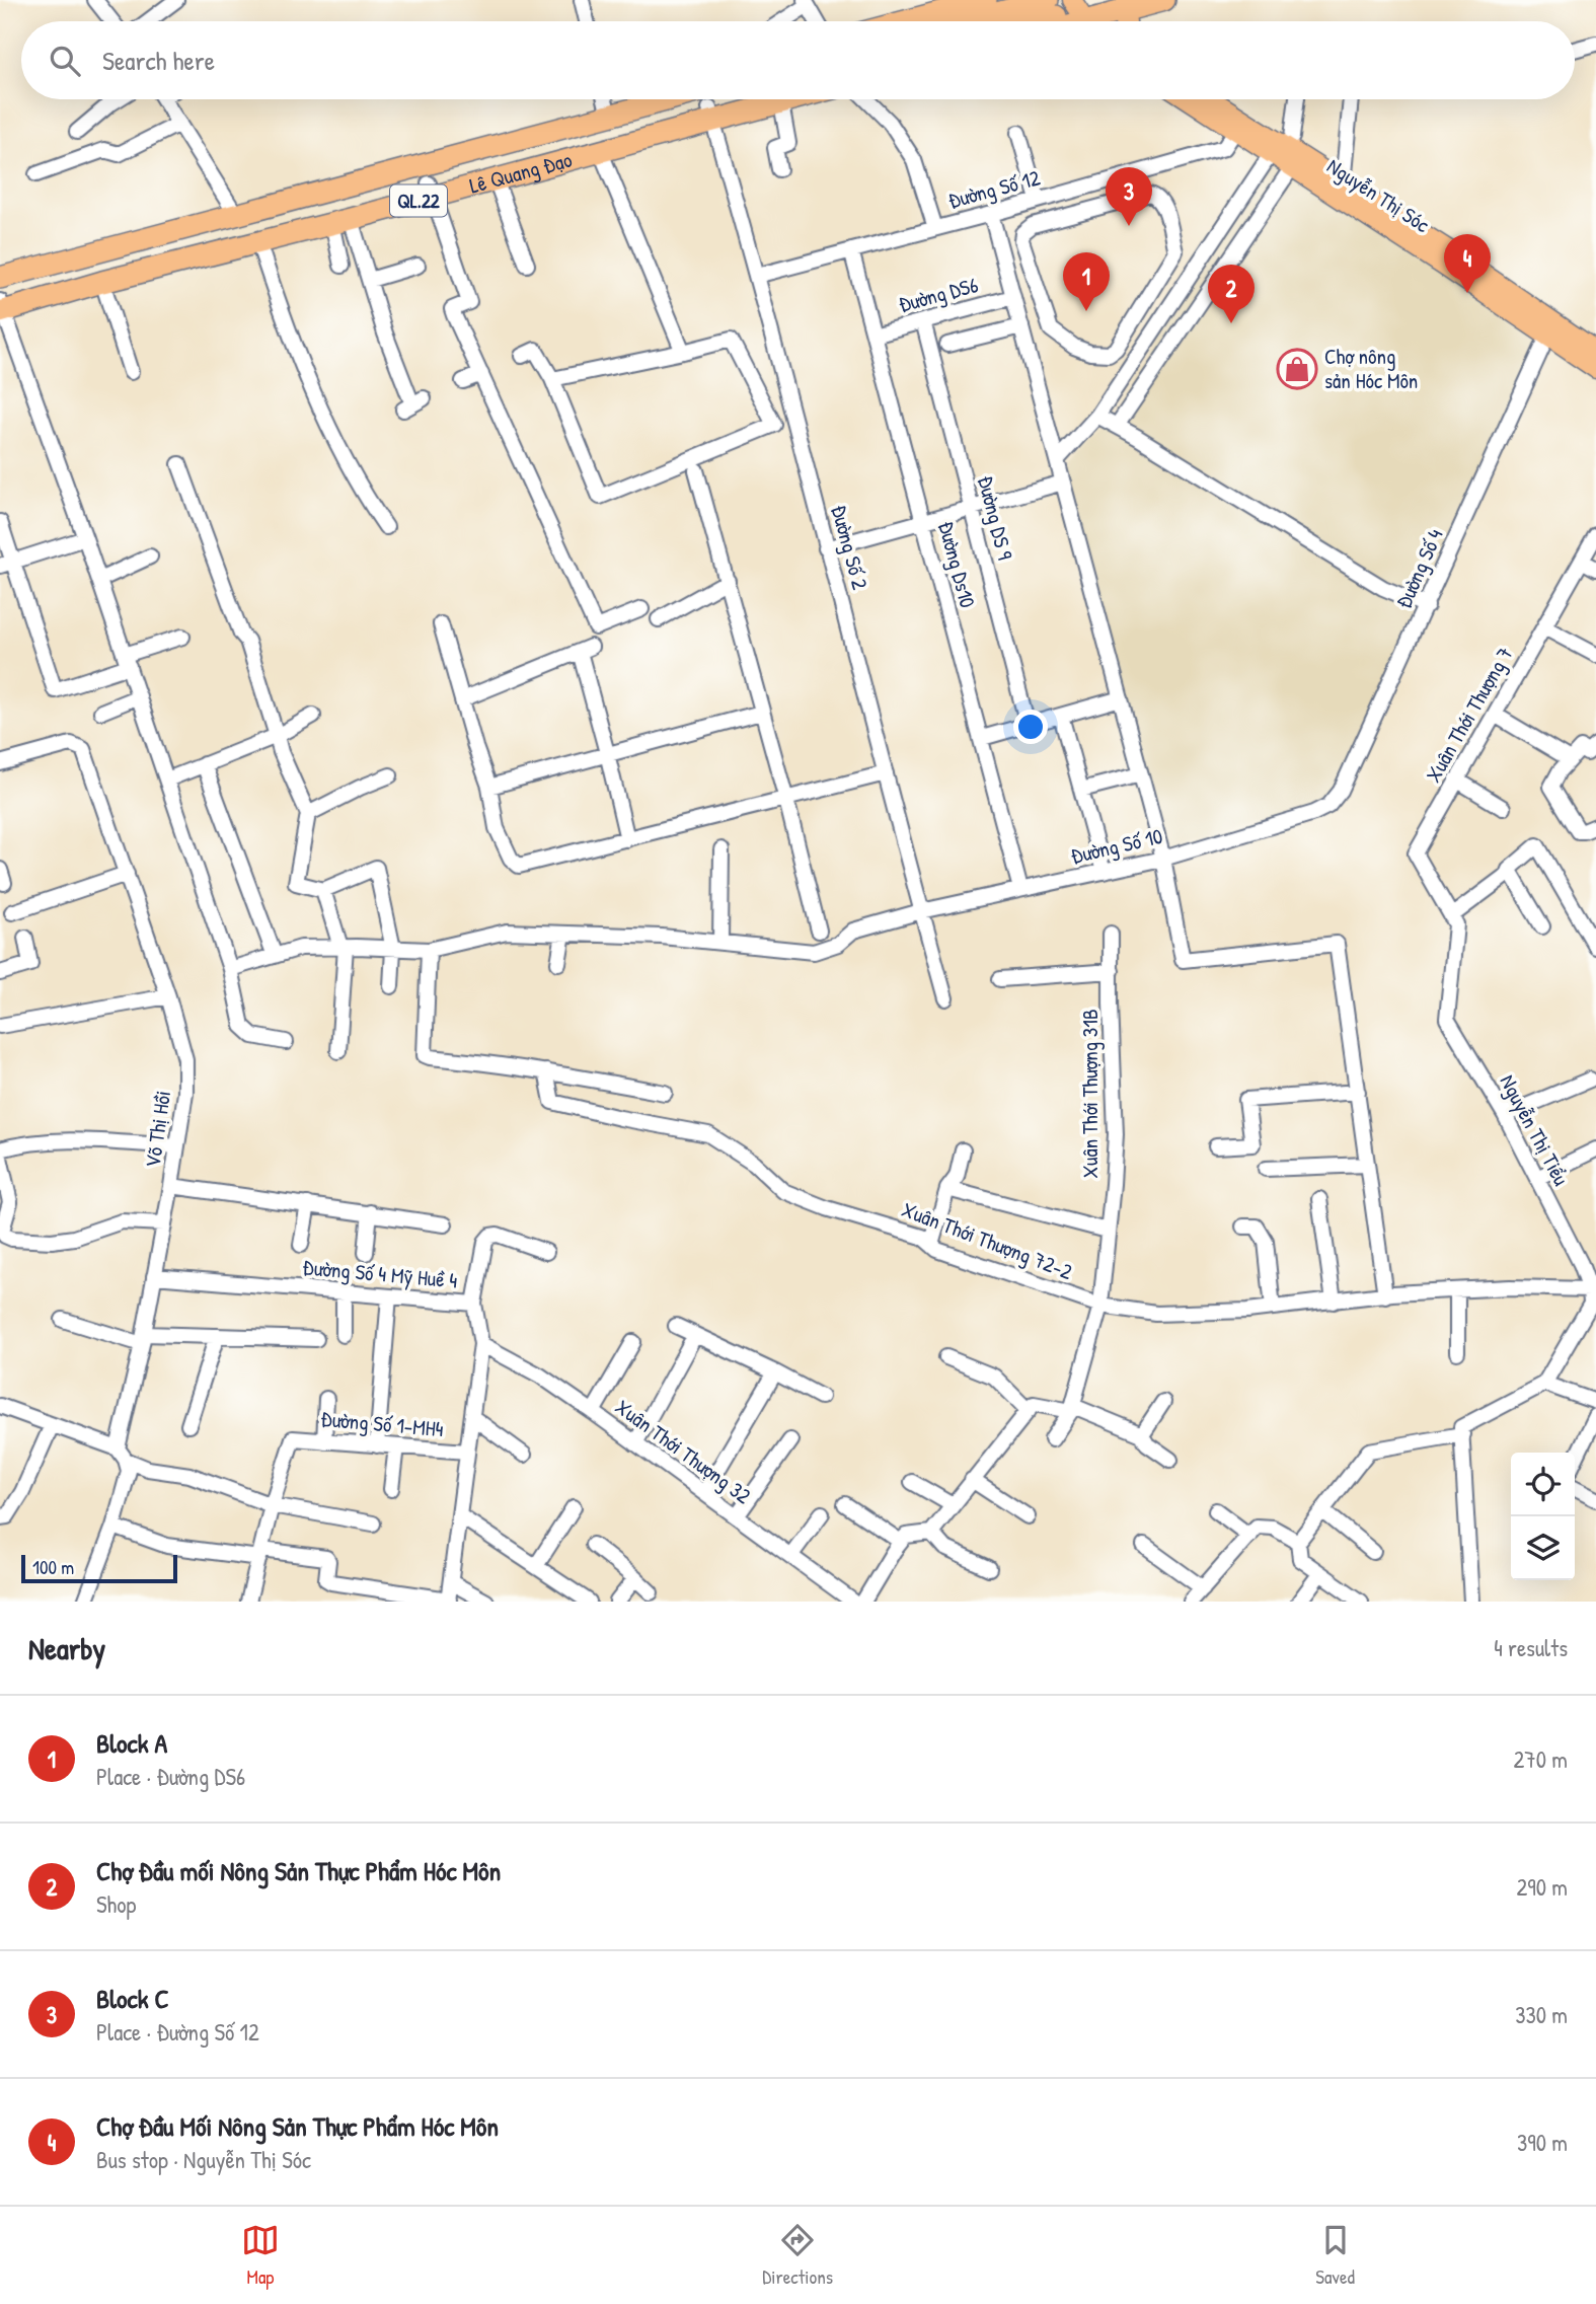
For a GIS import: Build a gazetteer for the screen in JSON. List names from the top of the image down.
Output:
{
  "streets": {
    "highway": ["Lê Quang Đạo", "QL.22"],
    "main road": ["Nguyễn Thị Sóc"],
    "street": [
      "Đường Số 12",
      "Đường DS6",
      "Đường DS 9",
      "Đường Số 2",
      "Đường Ds10",
      "Đường Số 4",
      "Xuân Thới Thượng 7",
      "Đường Số 10",
      "Xuân Thới Thượng 31B",
      "Võ Thị Hồi",
      "Nguyễn Thị Tiểu",
      "Xuân Thới Thượng 72-2",
      "Đường Số 4 Mỹ Huề 4",
      "Đường Số 1-MH4",
      "Xuân Thới Thượng 32"
    ]
  },
  "crossings": [
    ["Lê Quang Đạo", "Đường Số 2"],
    ["Đường Số 12", "Nguyễn Thị Sóc"],
    ["Đường Số 12", "Đường Số 2"],
    ["Đường Số 12", "Đường Ds10"],
    ["Nguyễn Thị Sóc", "Đường Số 4"],
    ["Đường DS6", "Đường DS 9"],
    ["Đường DS6", "Đường Ds10"],
    ["Đường Số 2", "Đường Số 10"],
    ["Đường Ds10", "Đường Số 10"],
    ["Đường Số 4", "Đường Số 10"],
    ["Xuân Thới Thượng 7", "Nguyễn Thị Tiểu"],
    ["Xuân Thới Thượng 31B", "Xuân Thới Thượng 72-2"],
    ["Võ Thị Hồi", "Đường Số 4 Mỹ Huề 4"],
    ["Nguyễn Thị Tiểu", "Xuân Thới Thượng 72-2"],
    ["Đường Số 4 Mỹ Huề 4", "Đường Số 1-MH4"],
    ["Đường Số 4 Mỹ Huề 4", "Xuân Thới Thượng 32"]
  ],
  "places": {
    "shop": ["Chợ nông sản Hóc Môn"]
  },
  "scale_bar": "100 m",
  "page": {
    "search": "Search here",
    "pins": [
      "3",
      "4",
      "1",
      "2"
    ],
    "scale": "100 m",
    "heading": ["Nearby", "4 results"],
    "list": [
      {
        "mark": "1",
        "name": "Block A",
        "note": "Place · Đường DS6",
        "value": "270 m"
      },
      {
        "mark": "2",
        "name": "Chợ Đầu mối Nông Sản Thực Phẩm Hóc Môn",
        "note": "Shop",
        "value": "290 m"
      },
      {
        "mark": "3",
        "name": "Block C",
        "note": "Place · Đường Số 12",
        "value": "330 m"
      },
      {
        "mark": "4",
        "name": "Chợ Đầu Mối Nông Sản Thực Phẩm Hóc Môn",
        "note": "Bus stop · Nguyễn Thị Sóc",
        "value": "390 m"
      }
    ],
    "nav": ["Map", "Directions", "Saved"]
  }
}
